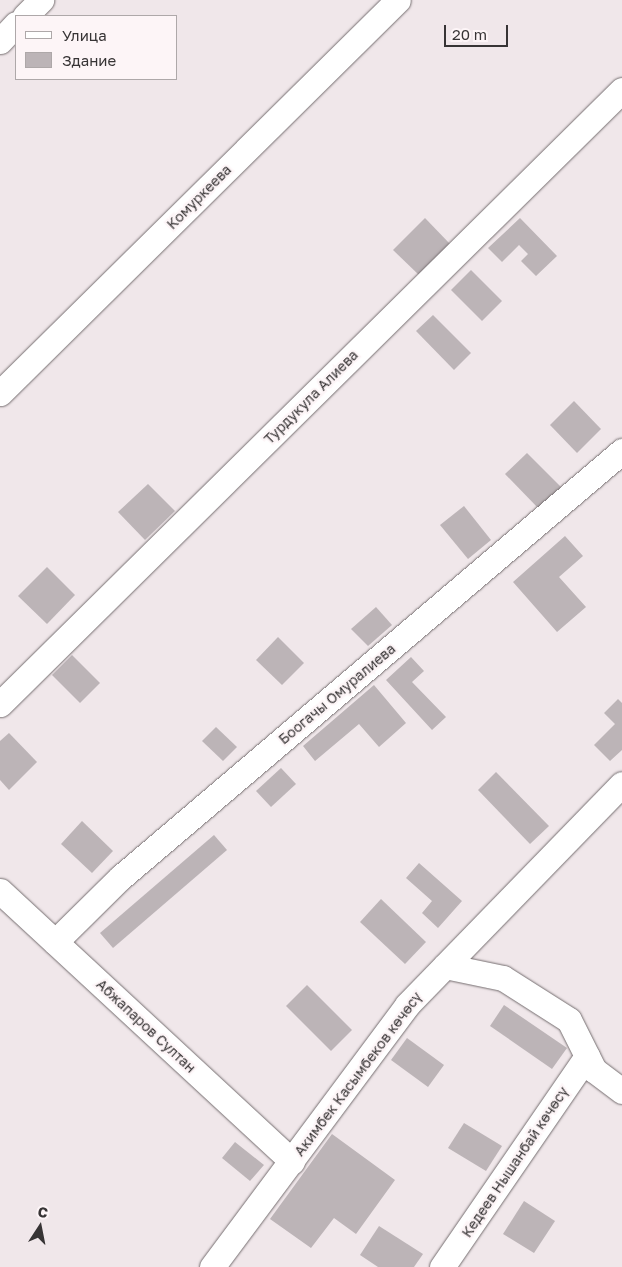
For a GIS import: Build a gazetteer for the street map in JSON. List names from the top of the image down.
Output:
{
  "streets": {
    "street": [
      "Комуркеева",
      "Турдукула Алиева",
      "Боогачы Омуралиева",
      "Абжапаров Султан",
      "Акимбек Касымбеков көчөсү",
      "Кедеев Нышанбай көчөсү"
    ]
  },
  "crossings": [
    ["Боогачы Омуралиева", "Абжапаров Султан"],
    ["Абжапаров Султан", "Акимбек Касымбеков көчөсү"]
  ],
  "legend": ["Улица", "Здание"],
  "scale_bar": "20 m",
  "north": "top"
}
